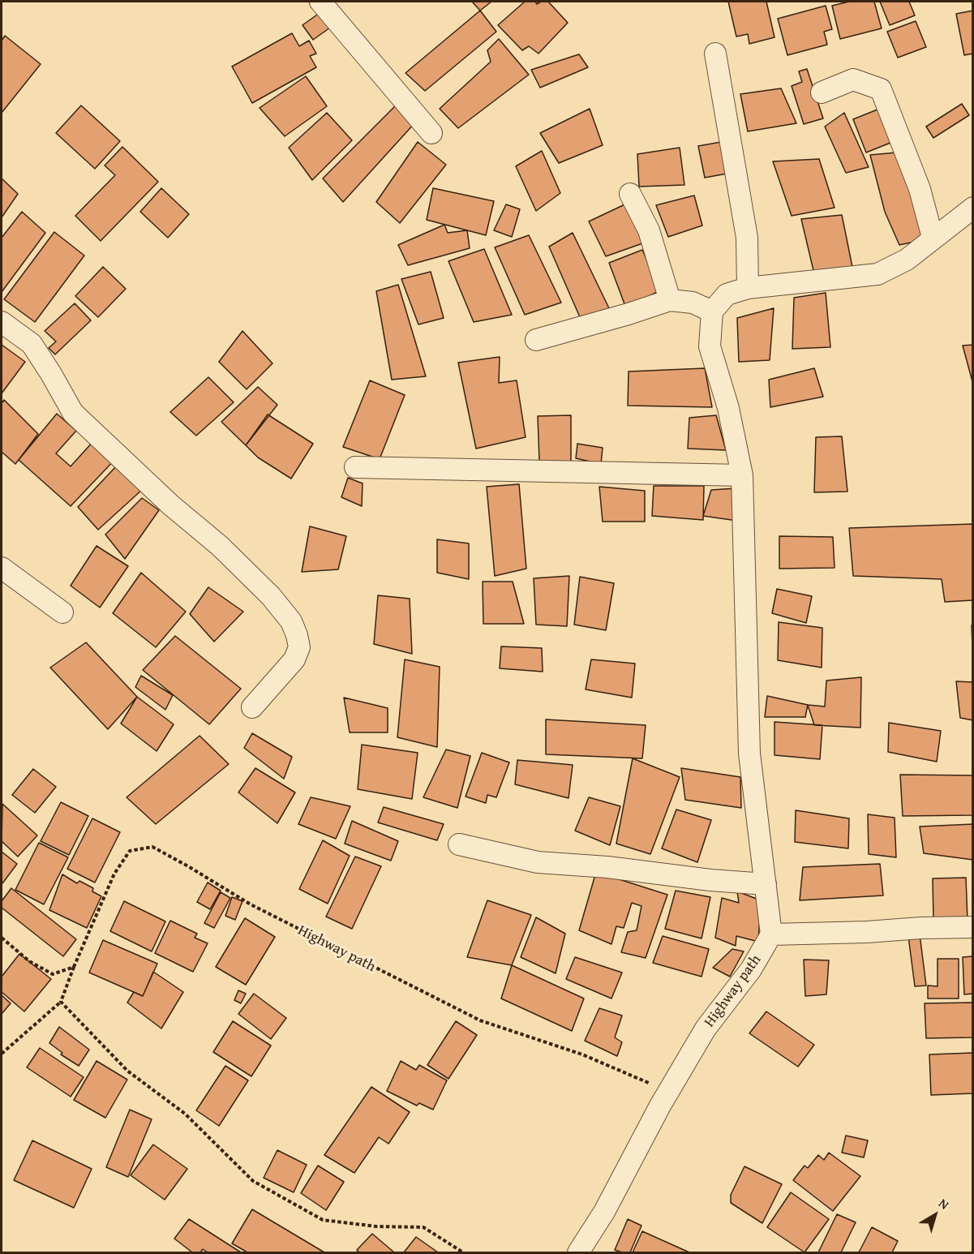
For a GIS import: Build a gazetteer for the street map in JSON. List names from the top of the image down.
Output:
{
  "streets": {
    "street": ["Highway path"]
  },
  "north": "top right"
}
